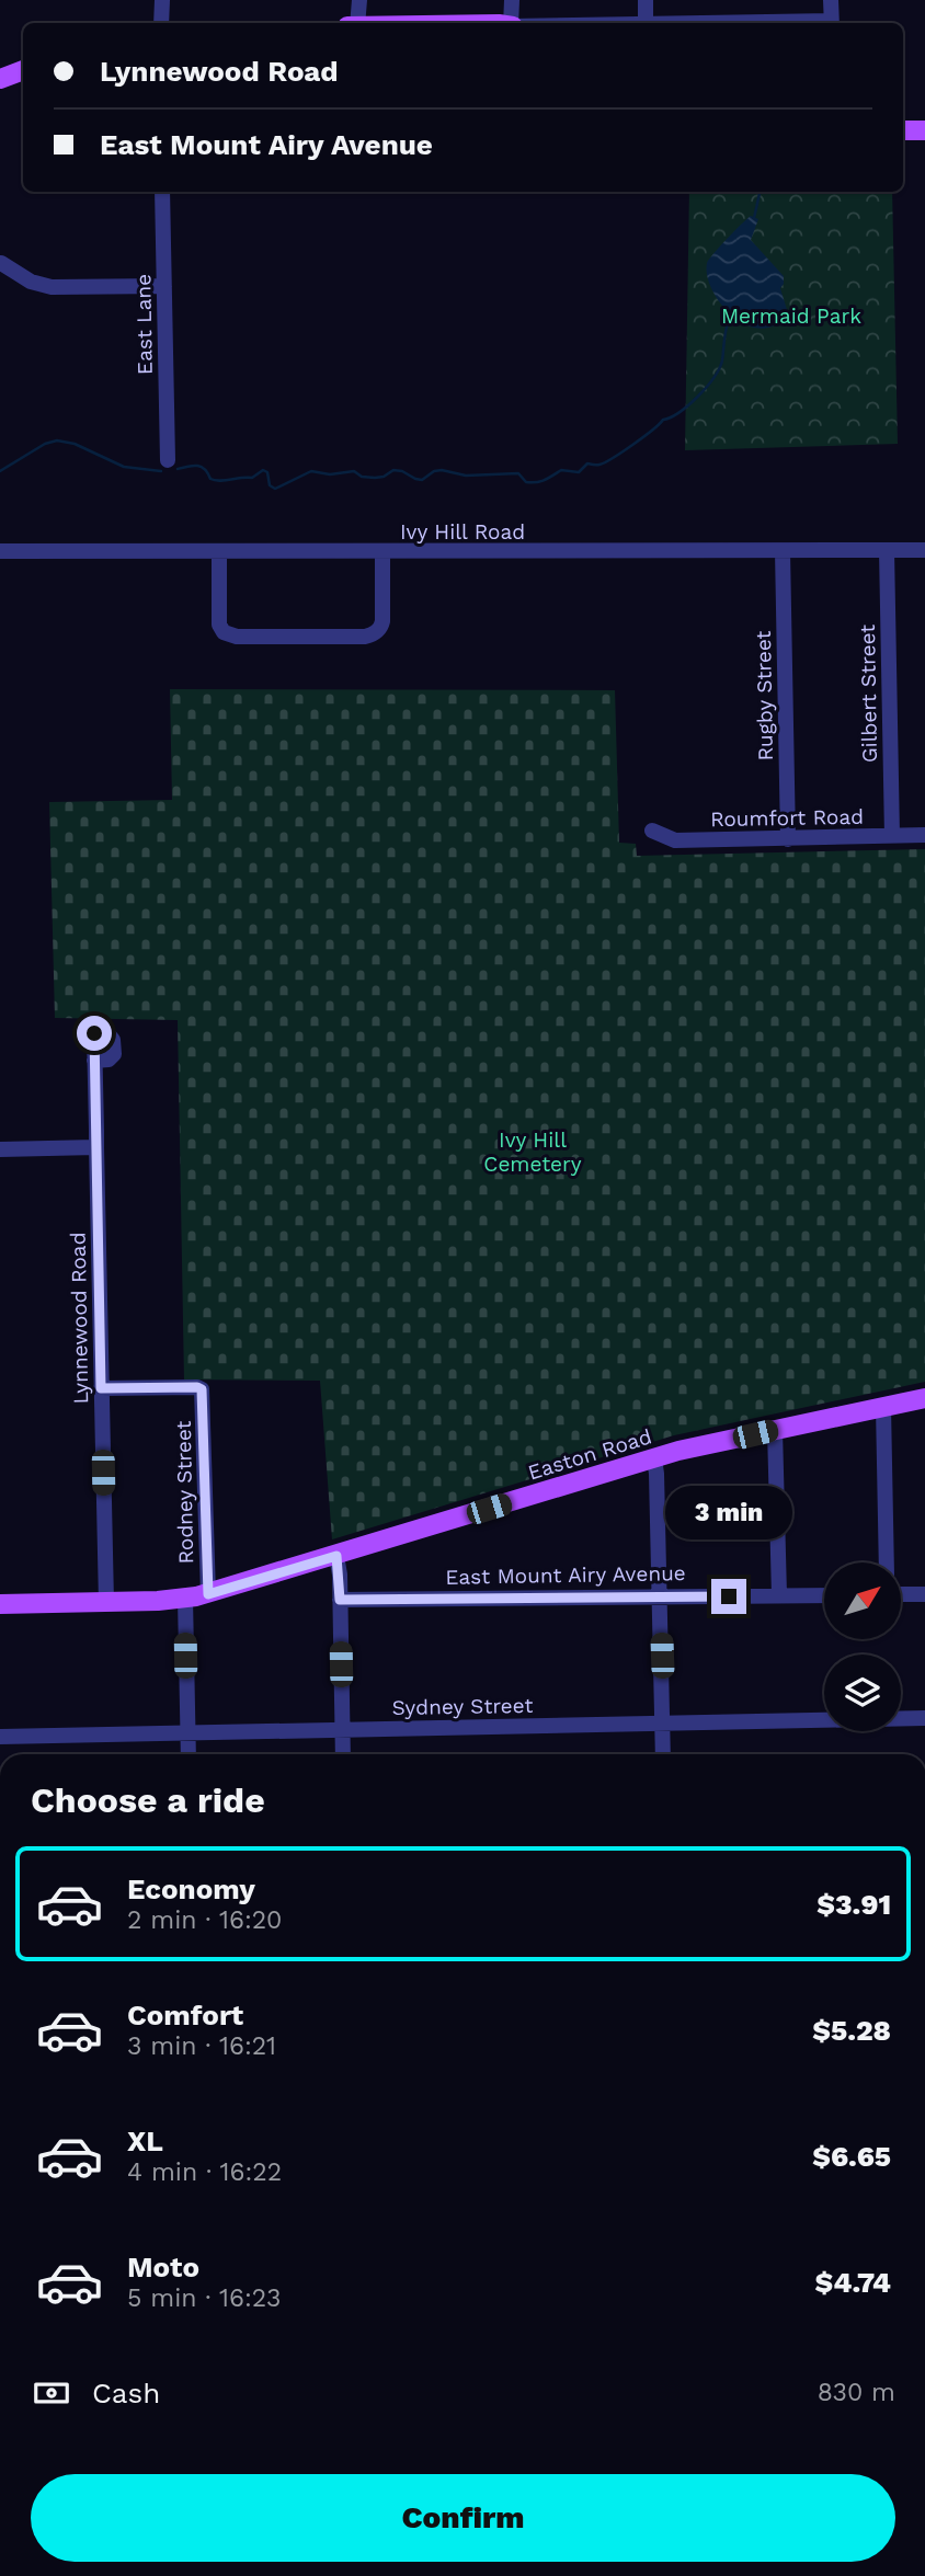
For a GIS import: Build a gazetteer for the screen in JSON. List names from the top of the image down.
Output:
{
  "streets": {
    "main road": ["Easton Road"],
    "street": [
      "East Lane",
      "Ivy Hill Road",
      "Gilbert Street",
      "Rugby Street",
      "Roumfort Road",
      "Lynnewood Road",
      "Rodney Street",
      "East Mount Airy Avenue",
      "Sydney Street"
    ]
  },
  "crossings": [
    ["Ivy Hill Road", "Gilbert Street"],
    ["Ivy Hill Road", "Rugby Street"],
    ["Gilbert Street", "Roumfort Road"],
    ["Rugby Street", "Roumfort Road"],
    ["Lynnewood Road", "Rodney Street"],
    ["Easton Road", "Rodney Street"]
  ],
  "parks": ["Mermaid Park", "Ivy Hill Cemetery"],
  "north": "top right",
  "page": {
    "banner": ["Lynnewood Road", "East Mount Airy Avenue"],
    "bubble": "3 min",
    "heading": "Choose a ride",
    "list": [
      {
        "name": "Economy",
        "note": "2 min · 16:20",
        "value": "$3.91"
      },
      {
        "name": "Comfort",
        "note": "3 min · 16:21",
        "value": "$5.28"
      },
      {
        "name": "XL",
        "note": "4 min · 16:22",
        "value": "$6.65"
      },
      {
        "name": "Moto",
        "note": "5 min · 16:23",
        "value": "$4.74"
      }
    ],
    "pay": ["Cash", "830 m"],
    "buttons": "Confirm"
  }
}
